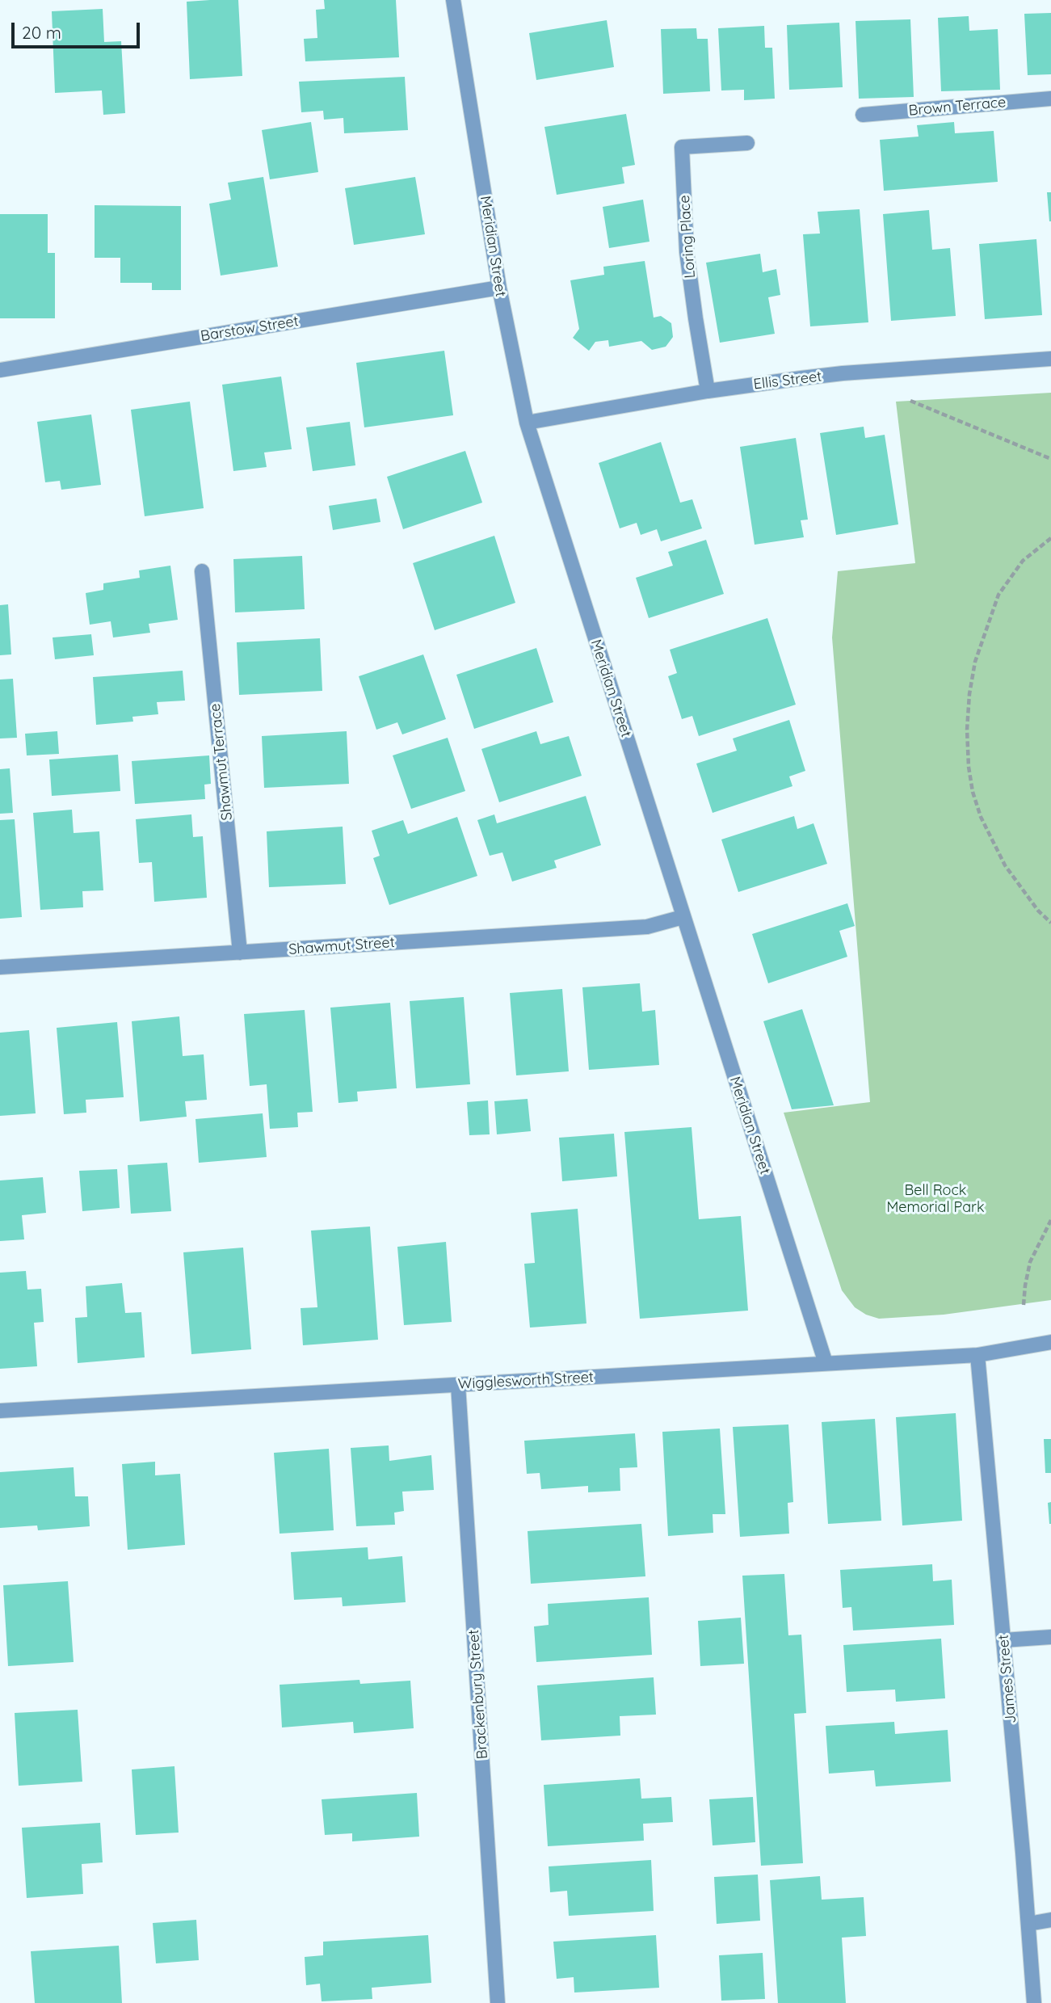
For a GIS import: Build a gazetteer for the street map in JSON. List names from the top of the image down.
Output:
{
  "streets": {
    "street": [
      "Brown Terrace",
      "Loring Place",
      "Meridian Street",
      "Barstow Street",
      "Ellis Street",
      "Shawmut Terrace",
      "Shawmut Street",
      "Wigglesworth Street",
      "James Street",
      "Brackenbury Street"
    ]
  },
  "crossings": [
    ["Loring Place", "Ellis Street"],
    ["Meridian Street", "Barstow Street"],
    ["Meridian Street", "Ellis Street"],
    ["Meridian Street", "Shawmut Street"],
    ["Meridian Street", "Wigglesworth Street"],
    ["Shawmut Terrace", "Shawmut Street"],
    ["Wigglesworth Street", "James Street"],
    ["Wigglesworth Street", "Brackenbury Street"]
  ],
  "parks": ["Bell Rock Memorial Park"],
  "scale_bar": "20 m"
}
